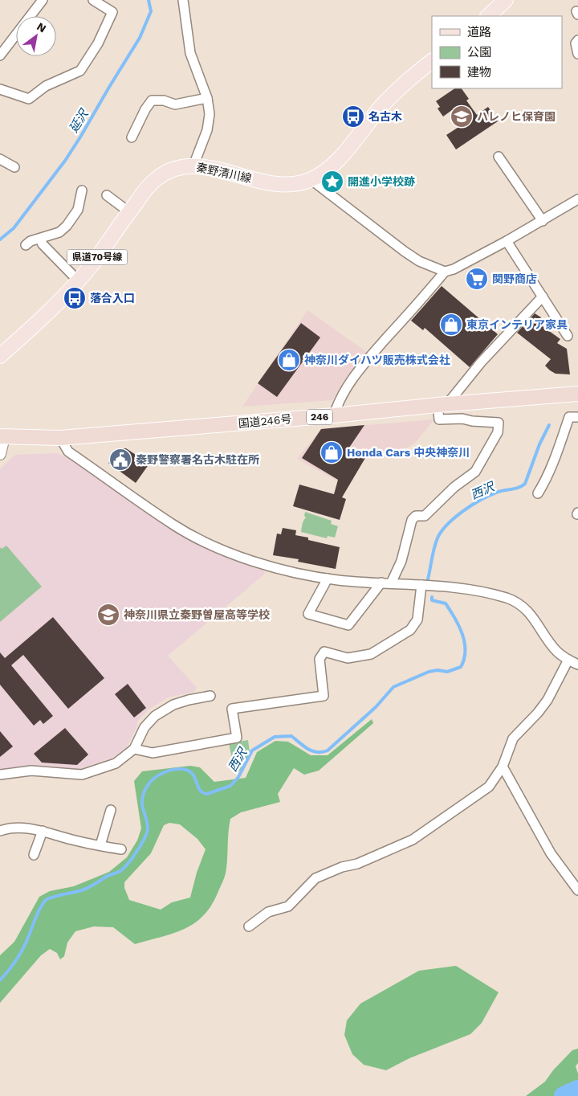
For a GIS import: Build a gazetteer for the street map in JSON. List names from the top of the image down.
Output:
{
  "streets": {
    "highway": ["246", "国道246号"],
    "main road": ["秦野清川線", "県道70号線"]
  },
  "water": ["延沢", "西沢"],
  "places": {
    "bus stop": ["名古木", "落合入口"],
    "school or university": ["ハレノヒ保育園", "神奈川県立秦野曽屋高等学校"],
    "place": ["開進小学校跡"],
    "supermarket": ["関野商店"],
    "shop": ["東京インテリア家具", "神奈川ダイハツ販売株式会社", "Honda Cars 中央神奈川"],
    "public building": ["秦野警察署名古木駐在所"]
  },
  "legend": ["道路", "公園", "建物"],
  "north": "top right"
}
